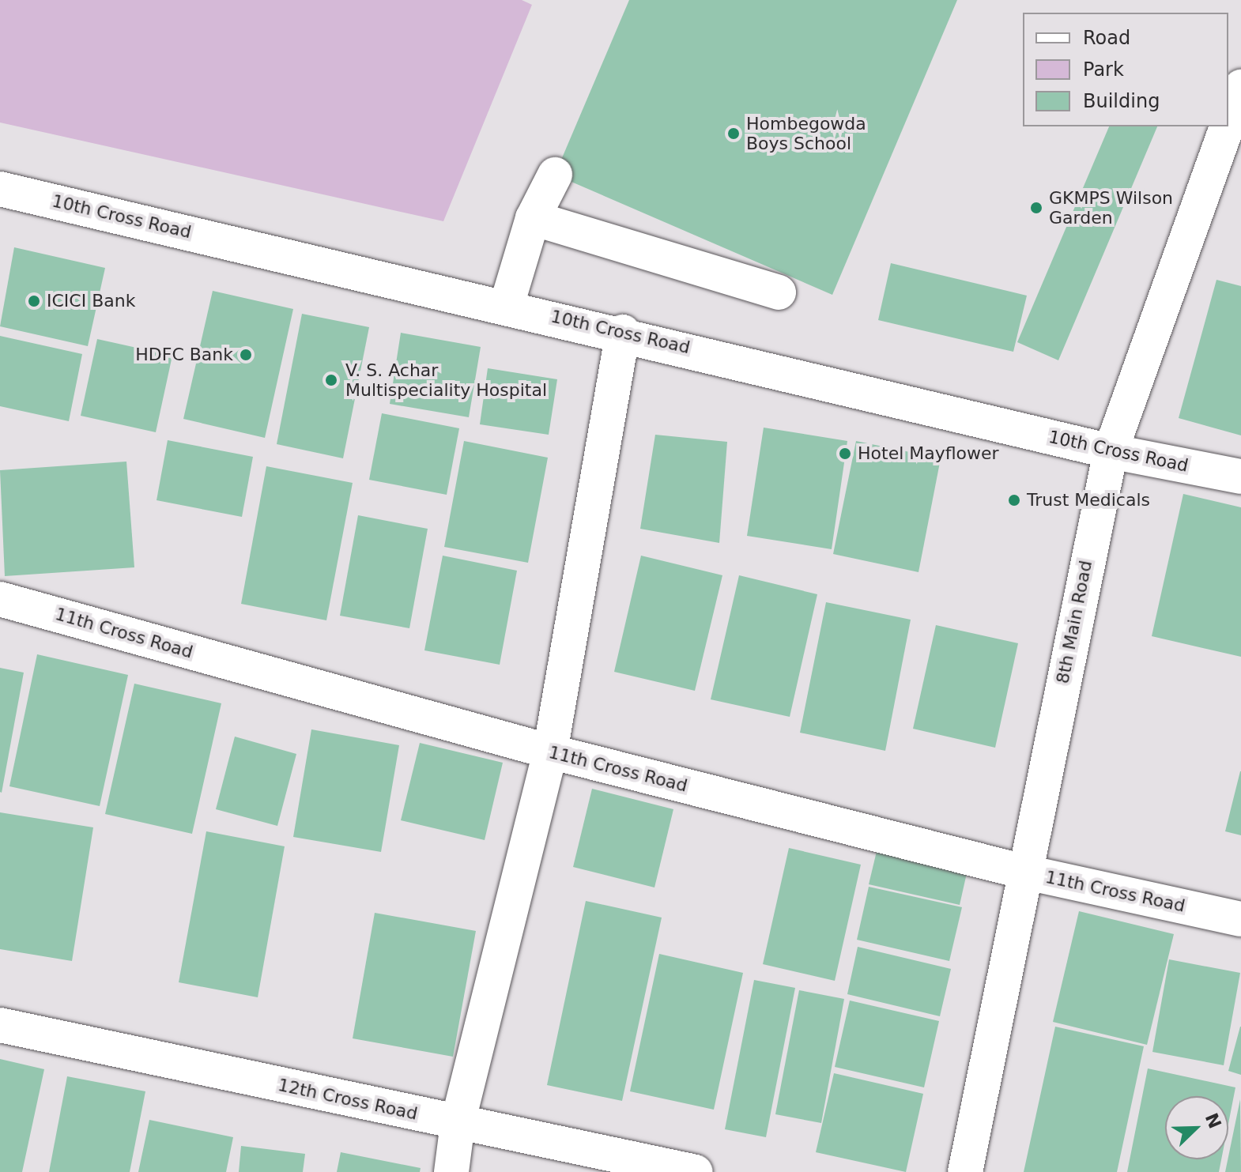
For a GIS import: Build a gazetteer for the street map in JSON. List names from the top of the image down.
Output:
{
  "streets": {
    "street": [
      "10th Cross Road",
      "8th Main Road",
      "11th Cross Road",
      "12th Cross Road"
    ]
  },
  "crossings": [
    ["10th Cross Road", "8th Main Road"],
    ["8th Main Road", "11th Cross Road"]
  ],
  "places": [
    "Hombegowda Boys School",
    "GKMPS Wilson Garden",
    "ICICI Bank",
    "HDFC Bank",
    "V. S. Achar Multispeciality Hospital",
    "Hotel Mayflower",
    "Trust Medicals"
  ],
  "legend": ["Road", "Park", "Building"],
  "north": "top right"
}
